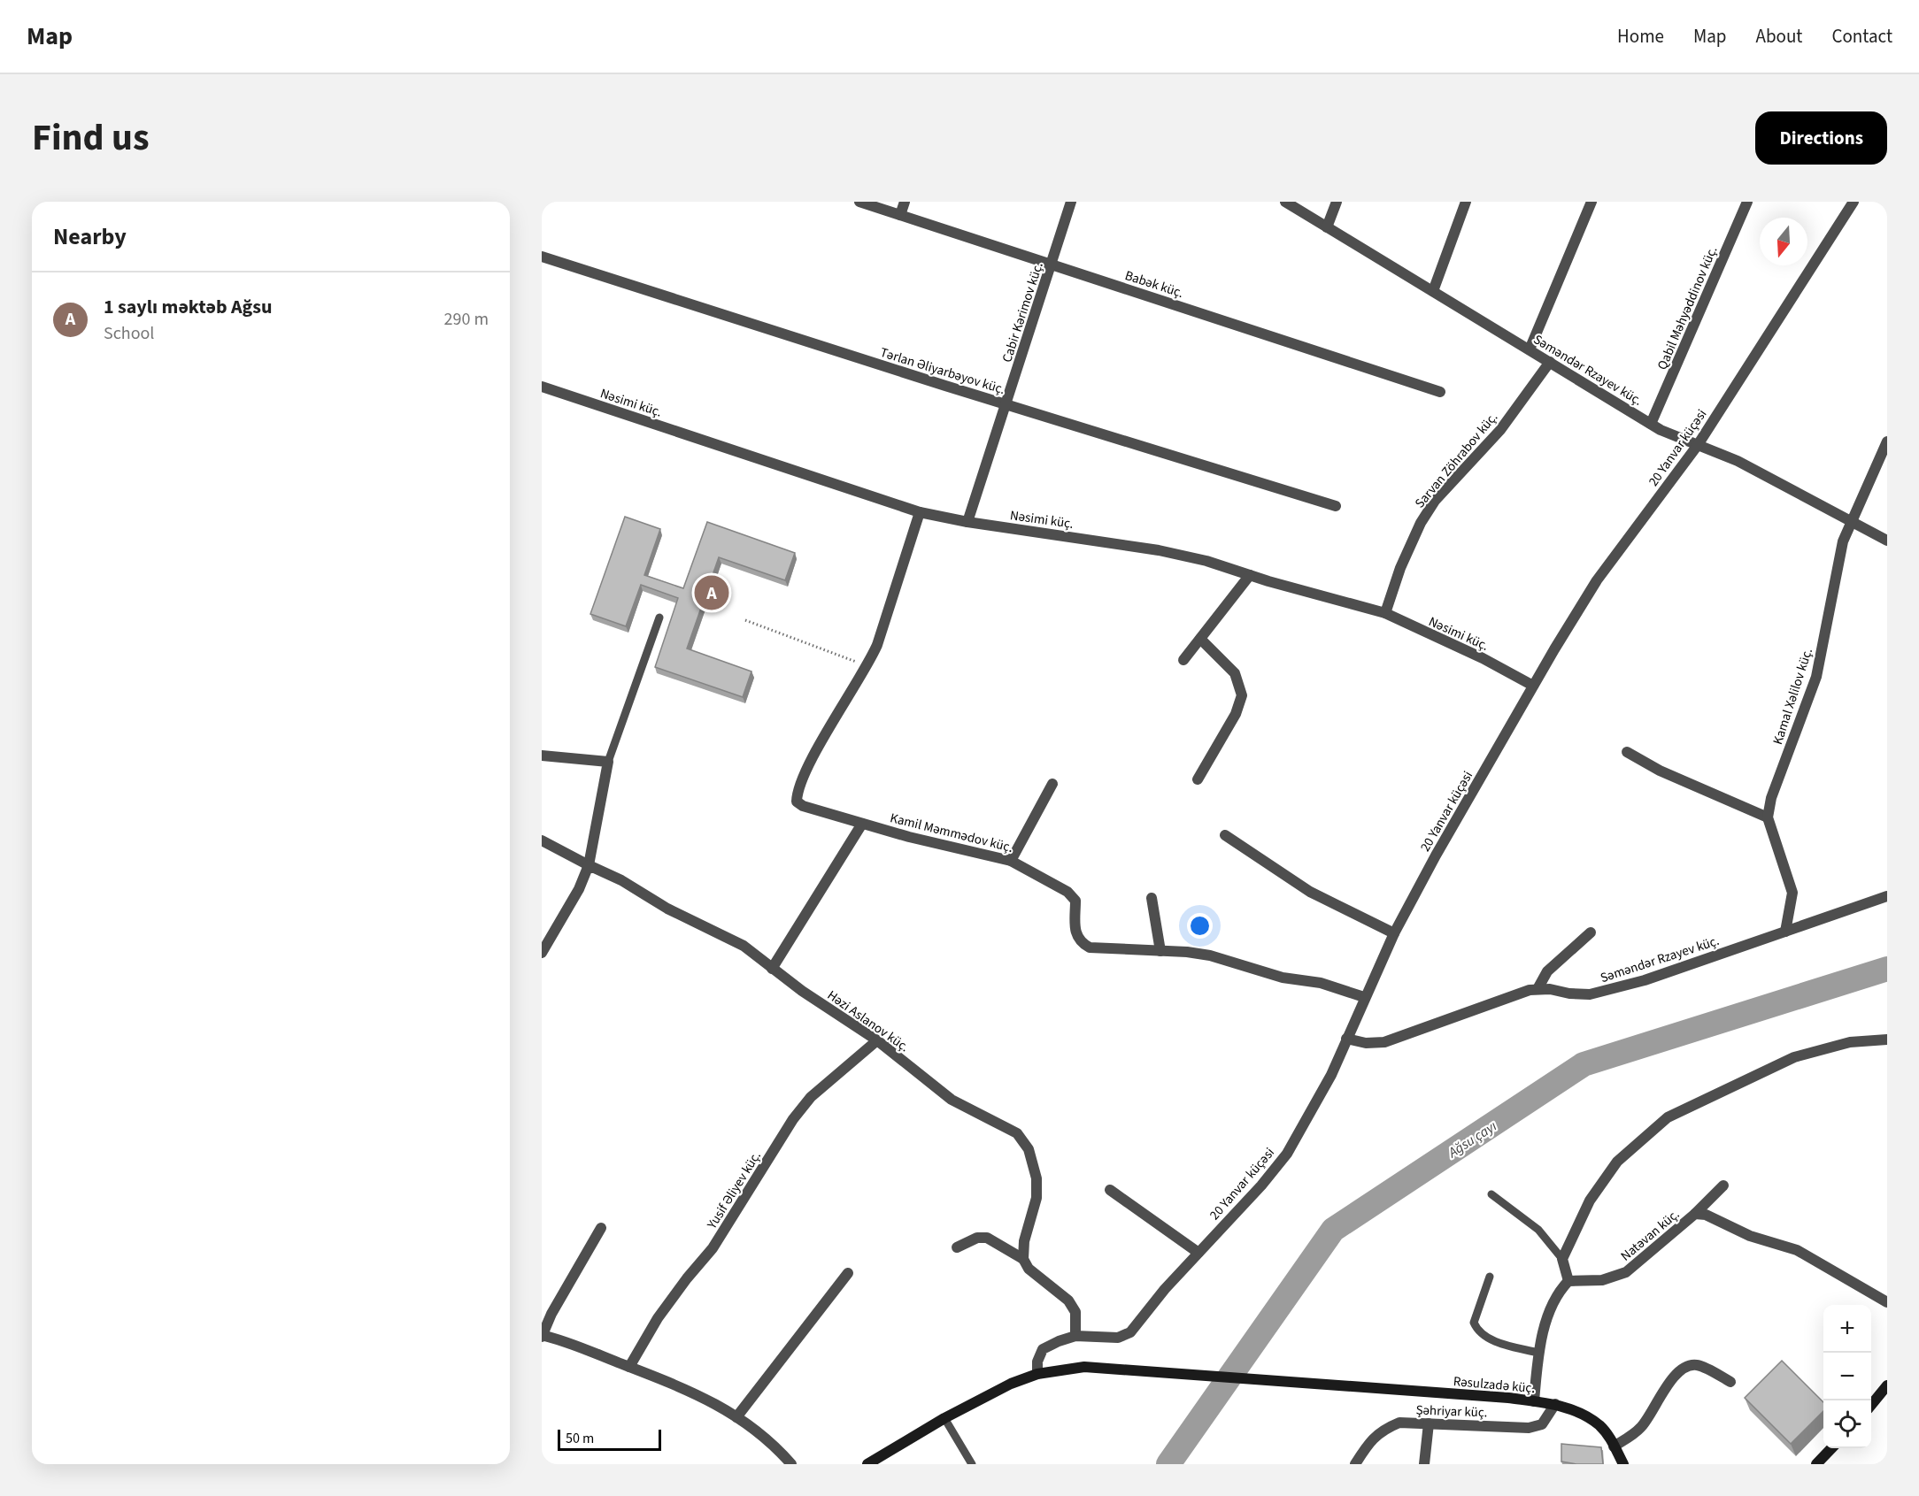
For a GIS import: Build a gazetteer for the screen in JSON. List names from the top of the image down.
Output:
{
  "streets": {
    "main road": ["Rəsulzadə küç."],
    "street": [
      "Babək küç.",
      "Qabil Məhyəddinov küç.",
      "Cabir Kərimov küç.",
      "Səməndər Rzayev küç.",
      "Tərlan Əliyarbəyov küç.",
      "Nəsimi küç.",
      "20 Yanvar küçəsi",
      "Sarvan Zöhrabov küç.",
      "Kamal Xəlilov küç.",
      "Kamil Məmmədov küç.",
      "Həzi Aslanov küç.",
      "Yusif Əliyev küç.",
      "Natəvan küç.",
      "Şəhriyar küç."
    ]
  },
  "crossings": [
    ["Babək küç.", "Cabir Kərimov küç."],
    ["Qabil Məhyəddinov küç.", "Səməndər Rzayev küç."],
    ["Cabir Kərimov küç.", "Tərlan Əliyarbəyov küç."],
    ["Cabir Kərimov küç.", "Nəsimi küç."],
    ["Səməndər Rzayev küç.", "20 Yanvar küçəsi"],
    ["Səməndər Rzayev küç.", "Sarvan Zöhrabov küç."],
    ["Səməndər Rzayev küç.", "Kamal Xəlilov küç."],
    ["Nəsimi küç.", "20 Yanvar küçəsi"],
    ["Nəsimi küç.", "Sarvan Zöhrabov küç."],
    ["Nəsimi küç.", "Kamil Məmmədov küç."],
    ["20 Yanvar küçəsi", "Kamil Məmmədov küç."],
    ["20 Yanvar küçəsi", "Rəsulzadə küç."],
    ["Həzi Aslanov küç.", "Yusif Əliyev küç."],
    ["Rəsulzadə küç.", "Şəhriyar küç."]
  ],
  "water": ["Ağsu çayı"],
  "scale_bar": "50 m",
  "north": "bottom",
  "page": {
    "header": "Map",
    "nav": [
      "Home",
      "Map",
      "About",
      "Contact"
    ],
    "title": "Find us",
    "buttons": "Directions",
    "heading": "Nearby",
    "list": [
      {
        "mark": "A",
        "name": "1 saylı məktəb Ağsu",
        "note": "School",
        "value": "290 m"
      }
    ],
    "pins": "A",
    "map_buttons": ["+", "−"],
    "scale": "50 m"
  }
}
